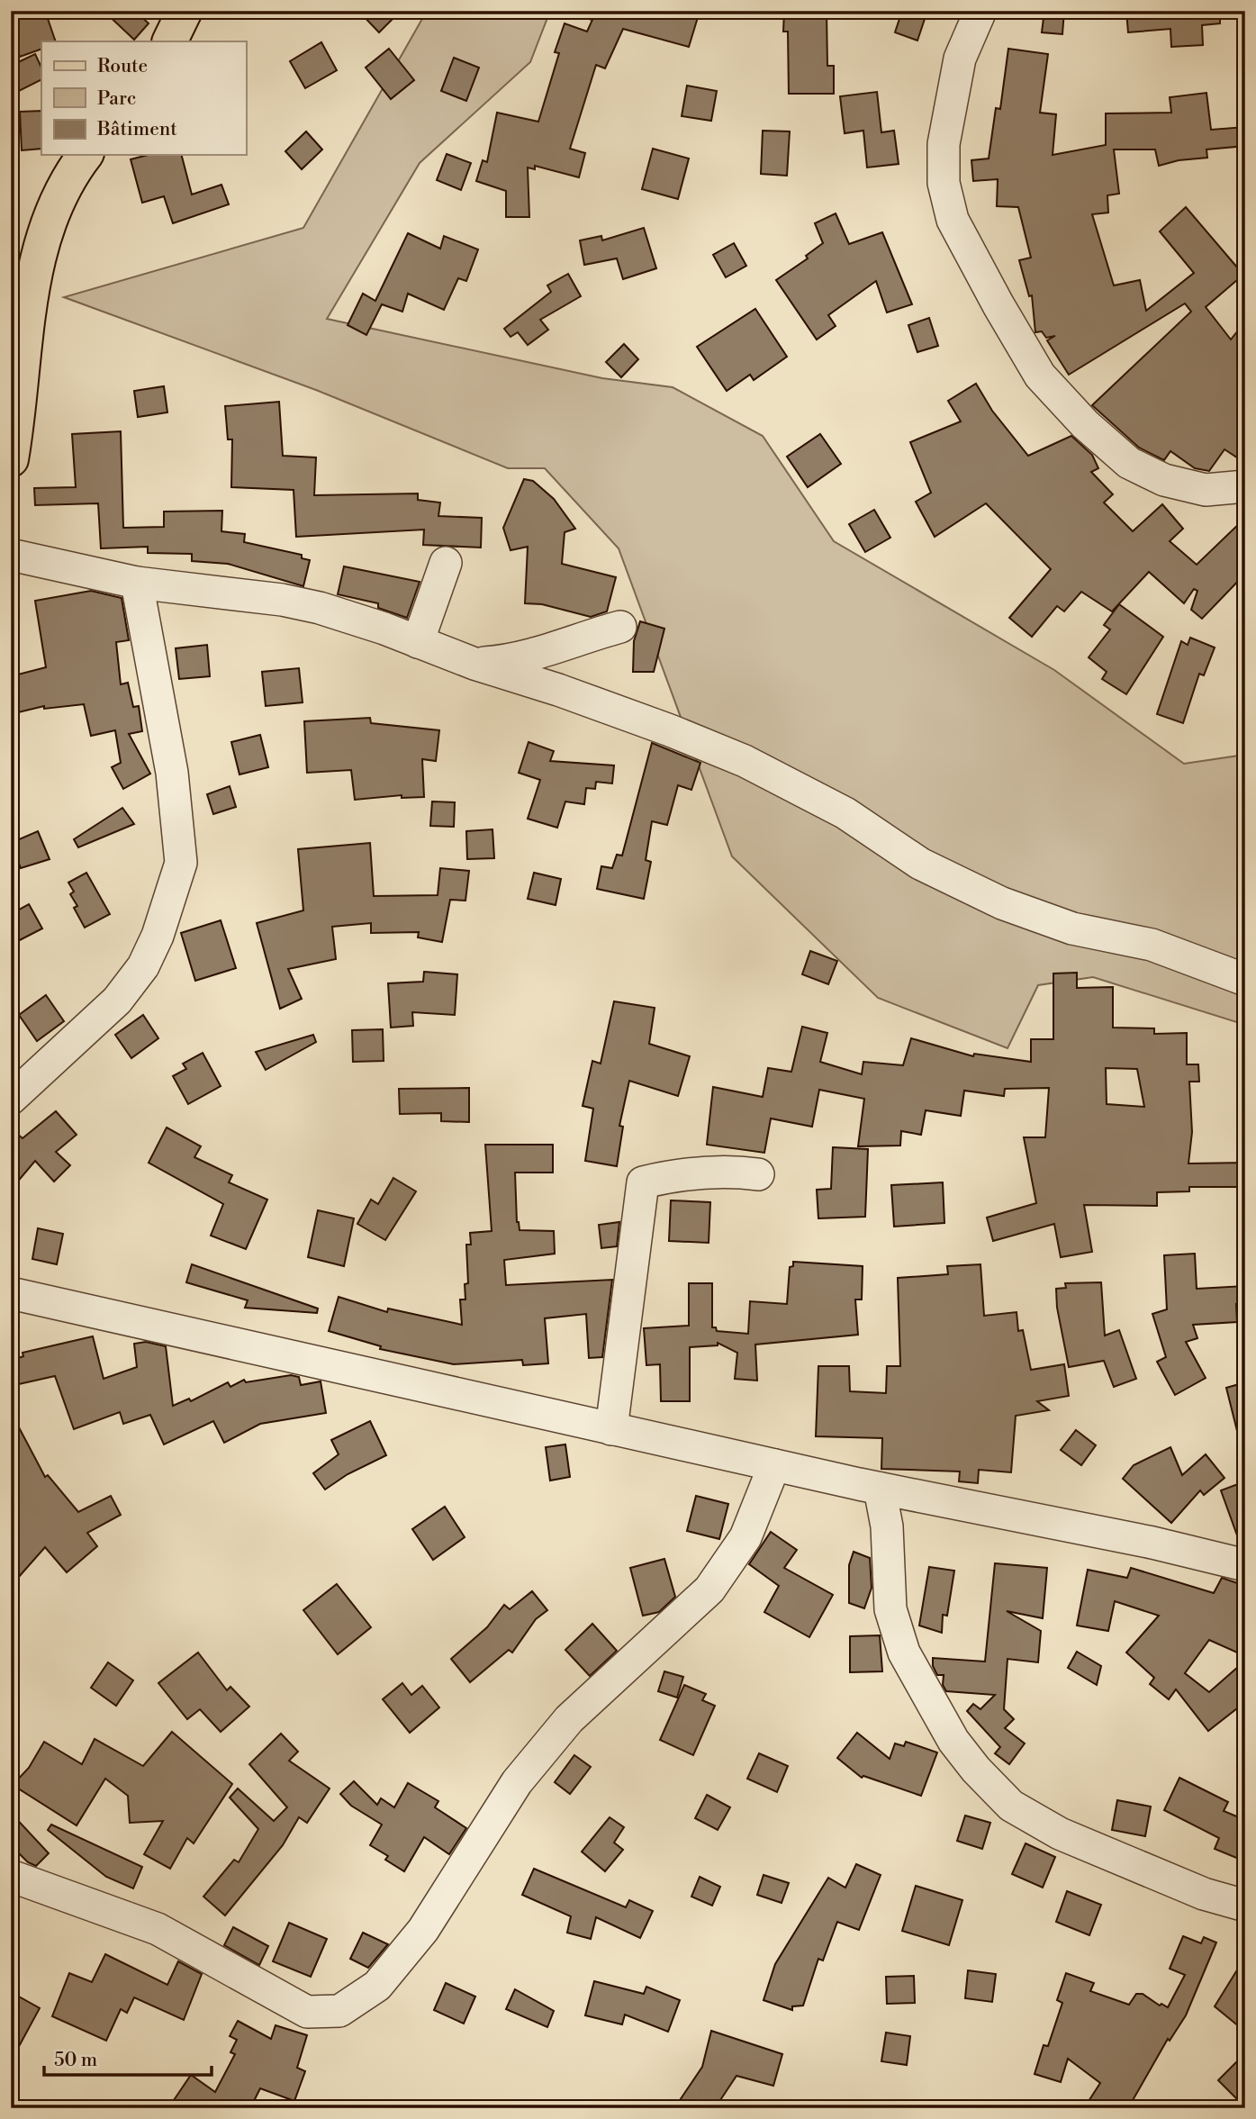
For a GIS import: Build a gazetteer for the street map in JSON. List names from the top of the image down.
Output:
{
  "legend": ["Route", "Parc", "Bâtiment"],
  "scale_bar": "50 m"
}
